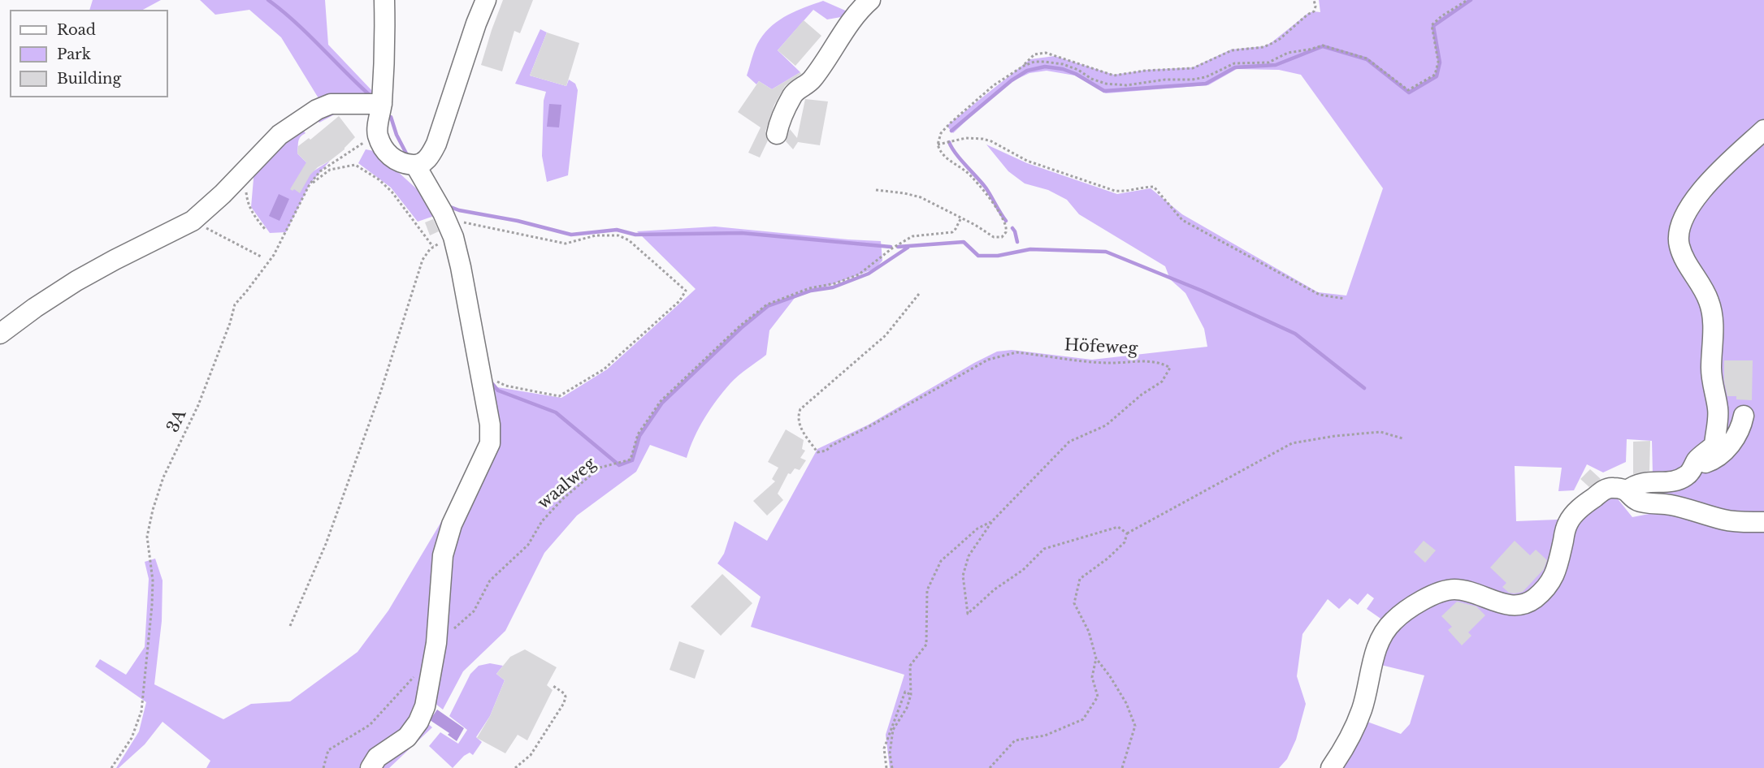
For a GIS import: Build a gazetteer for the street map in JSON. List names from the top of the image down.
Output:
{
  "streets": {
    "path": ["Höfeweg", "3A", "waalweg"]
  },
  "legend": ["Road", "Park", "Building"]
}
